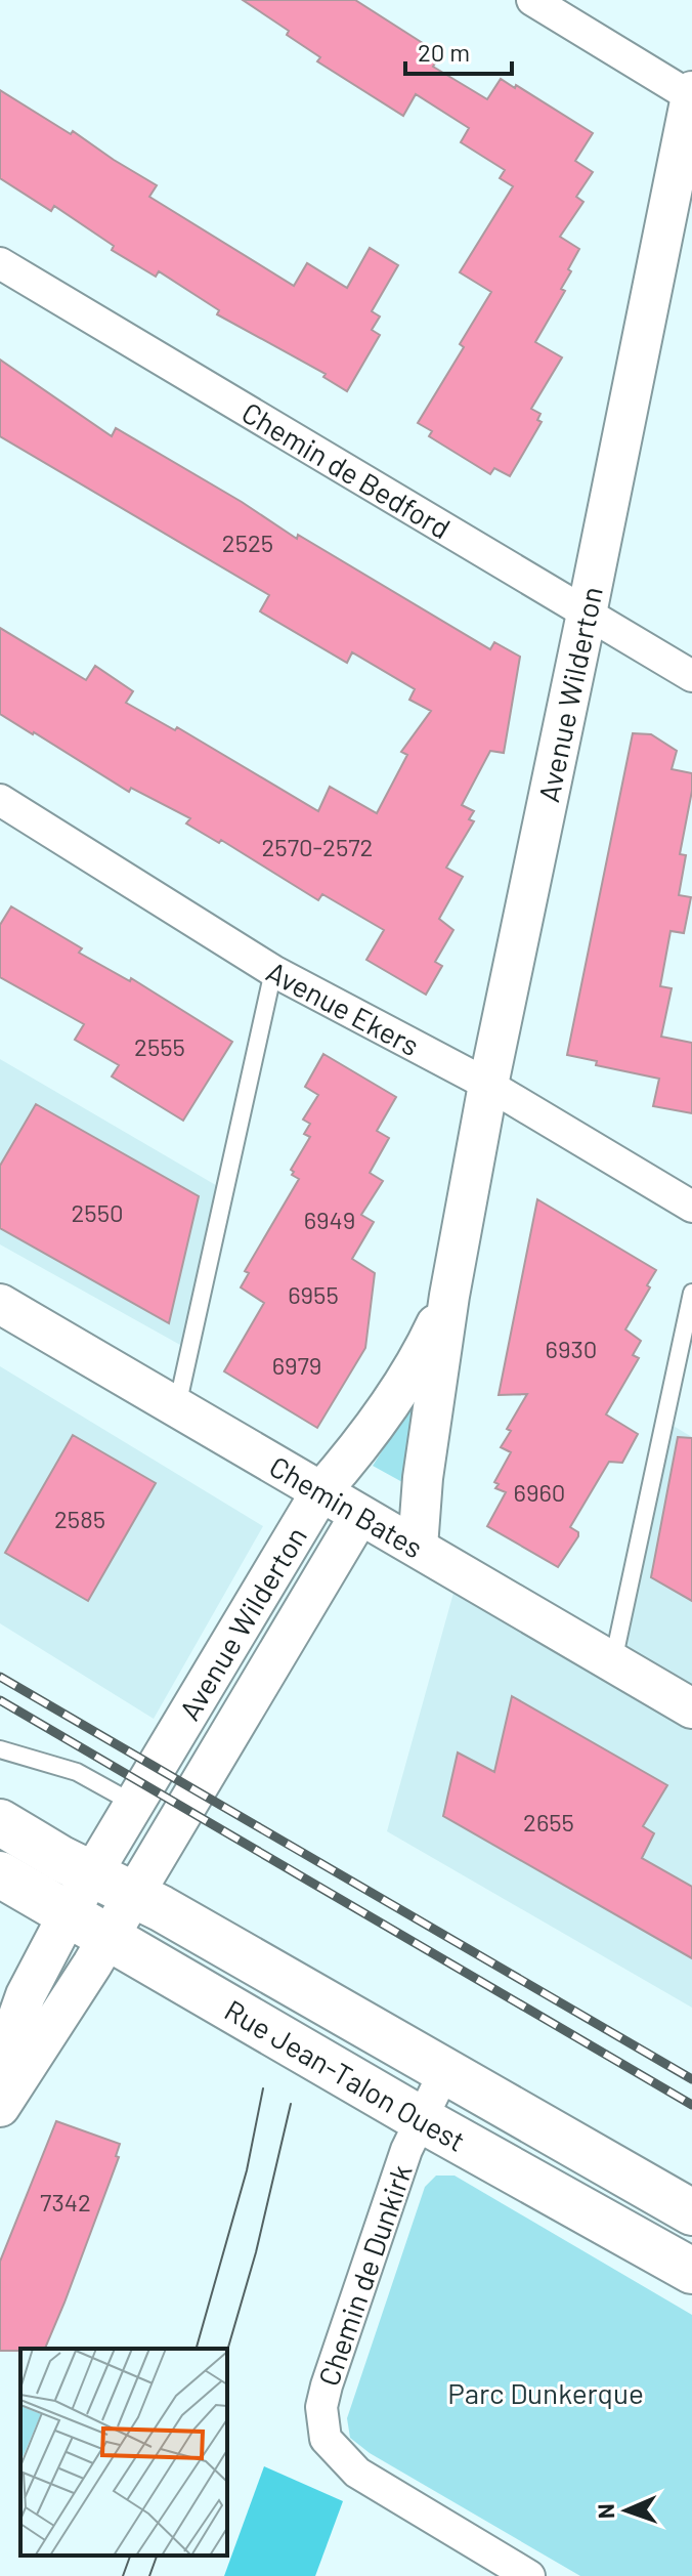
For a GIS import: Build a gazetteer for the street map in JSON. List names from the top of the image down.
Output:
{
  "streets": {
    "main road": ["Rue Jean-Talon Ouest"],
    "street": [
      "Chemin de Bedford",
      "Avenue Wilderton",
      "Avenue Ekers",
      "Chemin Bates",
      "Chemin de Dunkirk"
    ]
  },
  "crossings": [
    ["Chemin de Bedford", "Avenue Wilderton"],
    ["Avenue Wilderton", "Avenue Ekers"],
    ["Avenue Wilderton", "Chemin Bates"],
    ["Avenue Wilderton", "Rue Jean-Talon Ouest"],
    ["Rue Jean-Talon Ouest", "Chemin de Dunkirk"]
  ],
  "parks": ["Parc Dunkerque"],
  "house_numbers": [
    "2525",
    "2570-2572",
    "2555",
    "2550",
    "6949",
    "6955",
    "6930",
    "6979",
    "6960",
    "2585",
    "2655",
    "7342"
  ],
  "scale_bar": "20 m",
  "north": "left"
}
